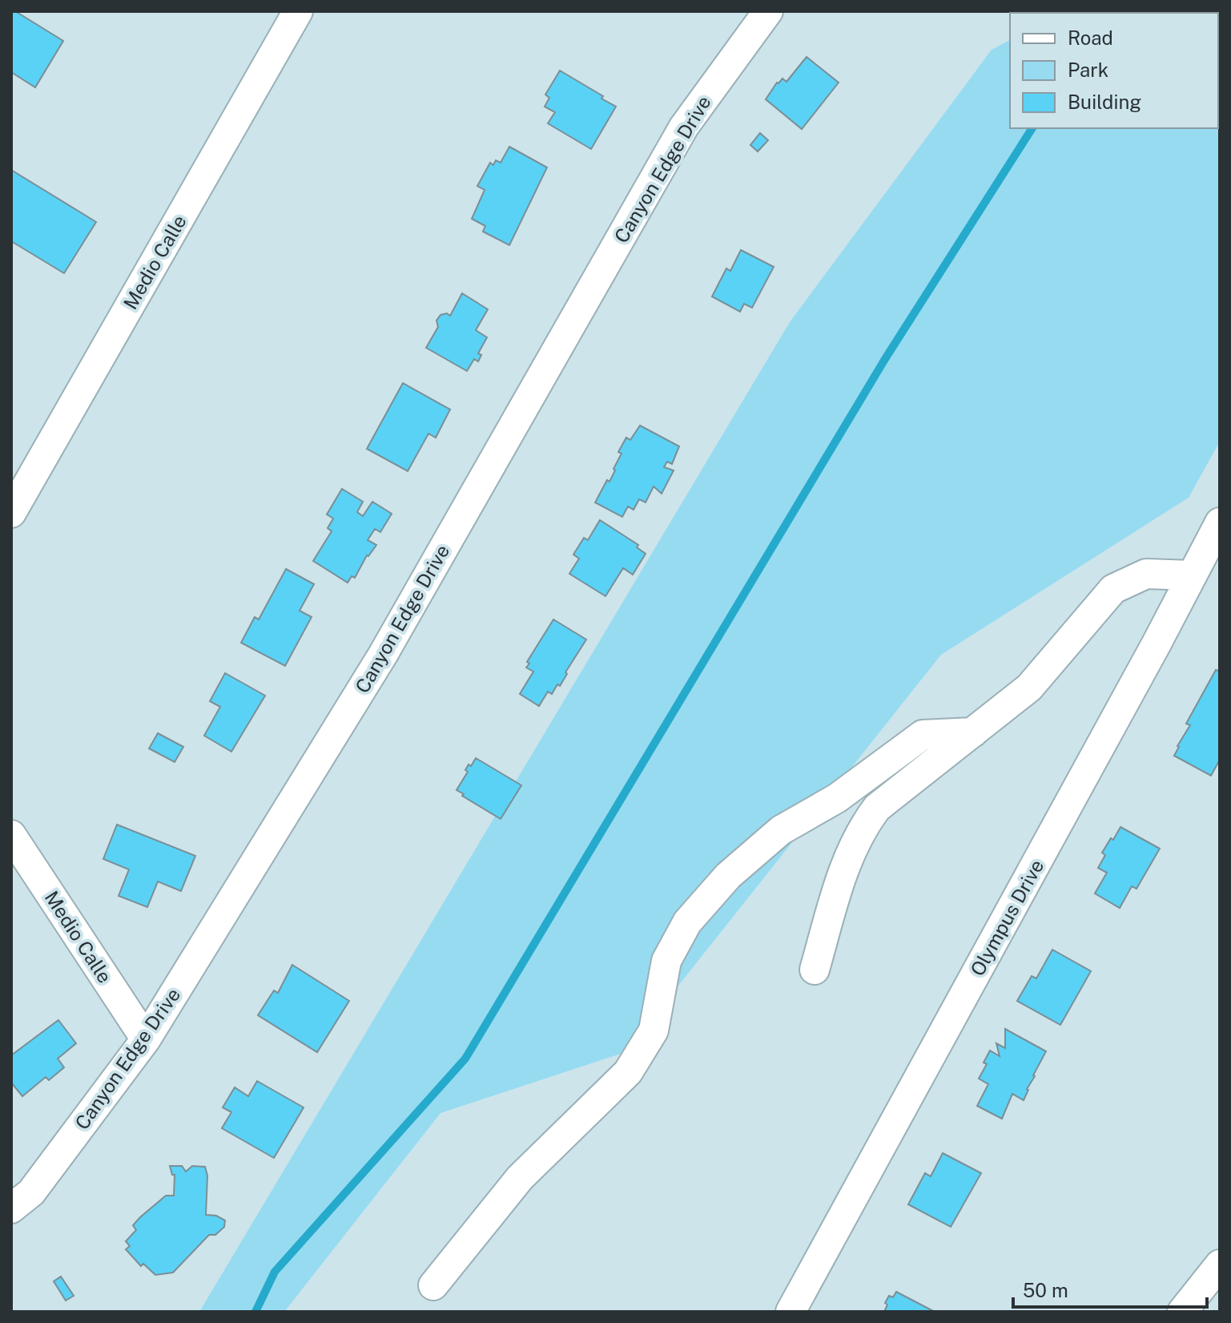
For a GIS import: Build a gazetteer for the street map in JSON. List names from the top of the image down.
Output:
{
  "streets": {
    "street": ["Canyon Edge Drive", "Medio Calle", "Olympus Drive"]
  },
  "crossings": [
    ["Canyon Edge Drive", "Medio Calle"]
  ],
  "legend": ["Road", "Park", "Building"],
  "scale_bar": "50 m"
}
